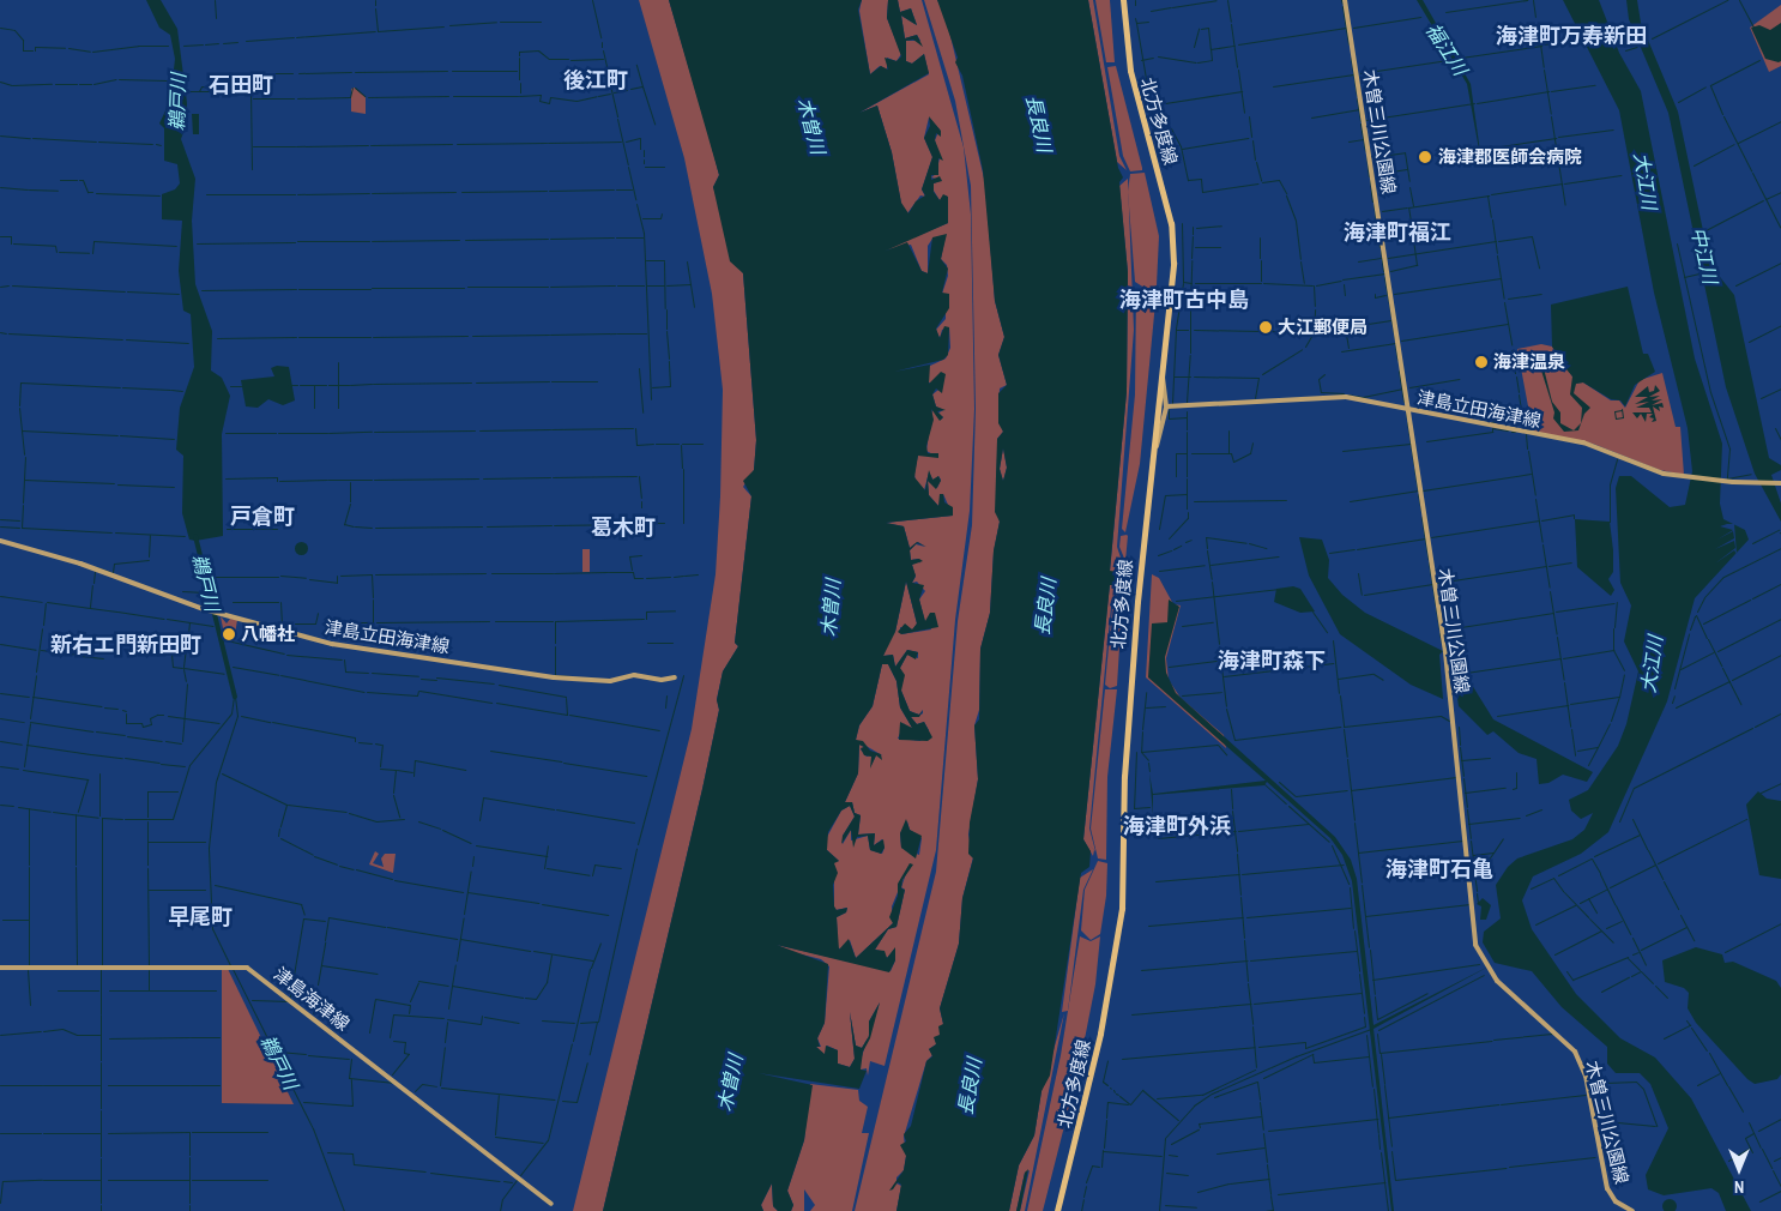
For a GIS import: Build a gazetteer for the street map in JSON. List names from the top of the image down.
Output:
{
  "streets": {
    "main road": [
      "北方多度線",
      "木曽三川公園線",
      "津島立田海津線",
      "津島海津線"
    ]
  },
  "crossings": [
    ["木曽三川公園線", "津島立田海津線"]
  ],
  "districts": [
    "海津町万寿新田",
    "後江町",
    "石田町",
    "海津町福江",
    "海津町古中島",
    "戸倉町",
    "葛木町",
    "新右エ門新田町",
    "海津町森下",
    "海津町外浜",
    "海津町石亀",
    "早尾町"
  ],
  "water": [
    "福江川",
    "鵜戸川",
    "長良川",
    "木曽川",
    "大江川",
    "中江川"
  ],
  "places": [
    "海津郡医師会病院",
    "大江郵便局",
    "海津温泉",
    "八幡社"
  ],
  "north": "bottom"
}
